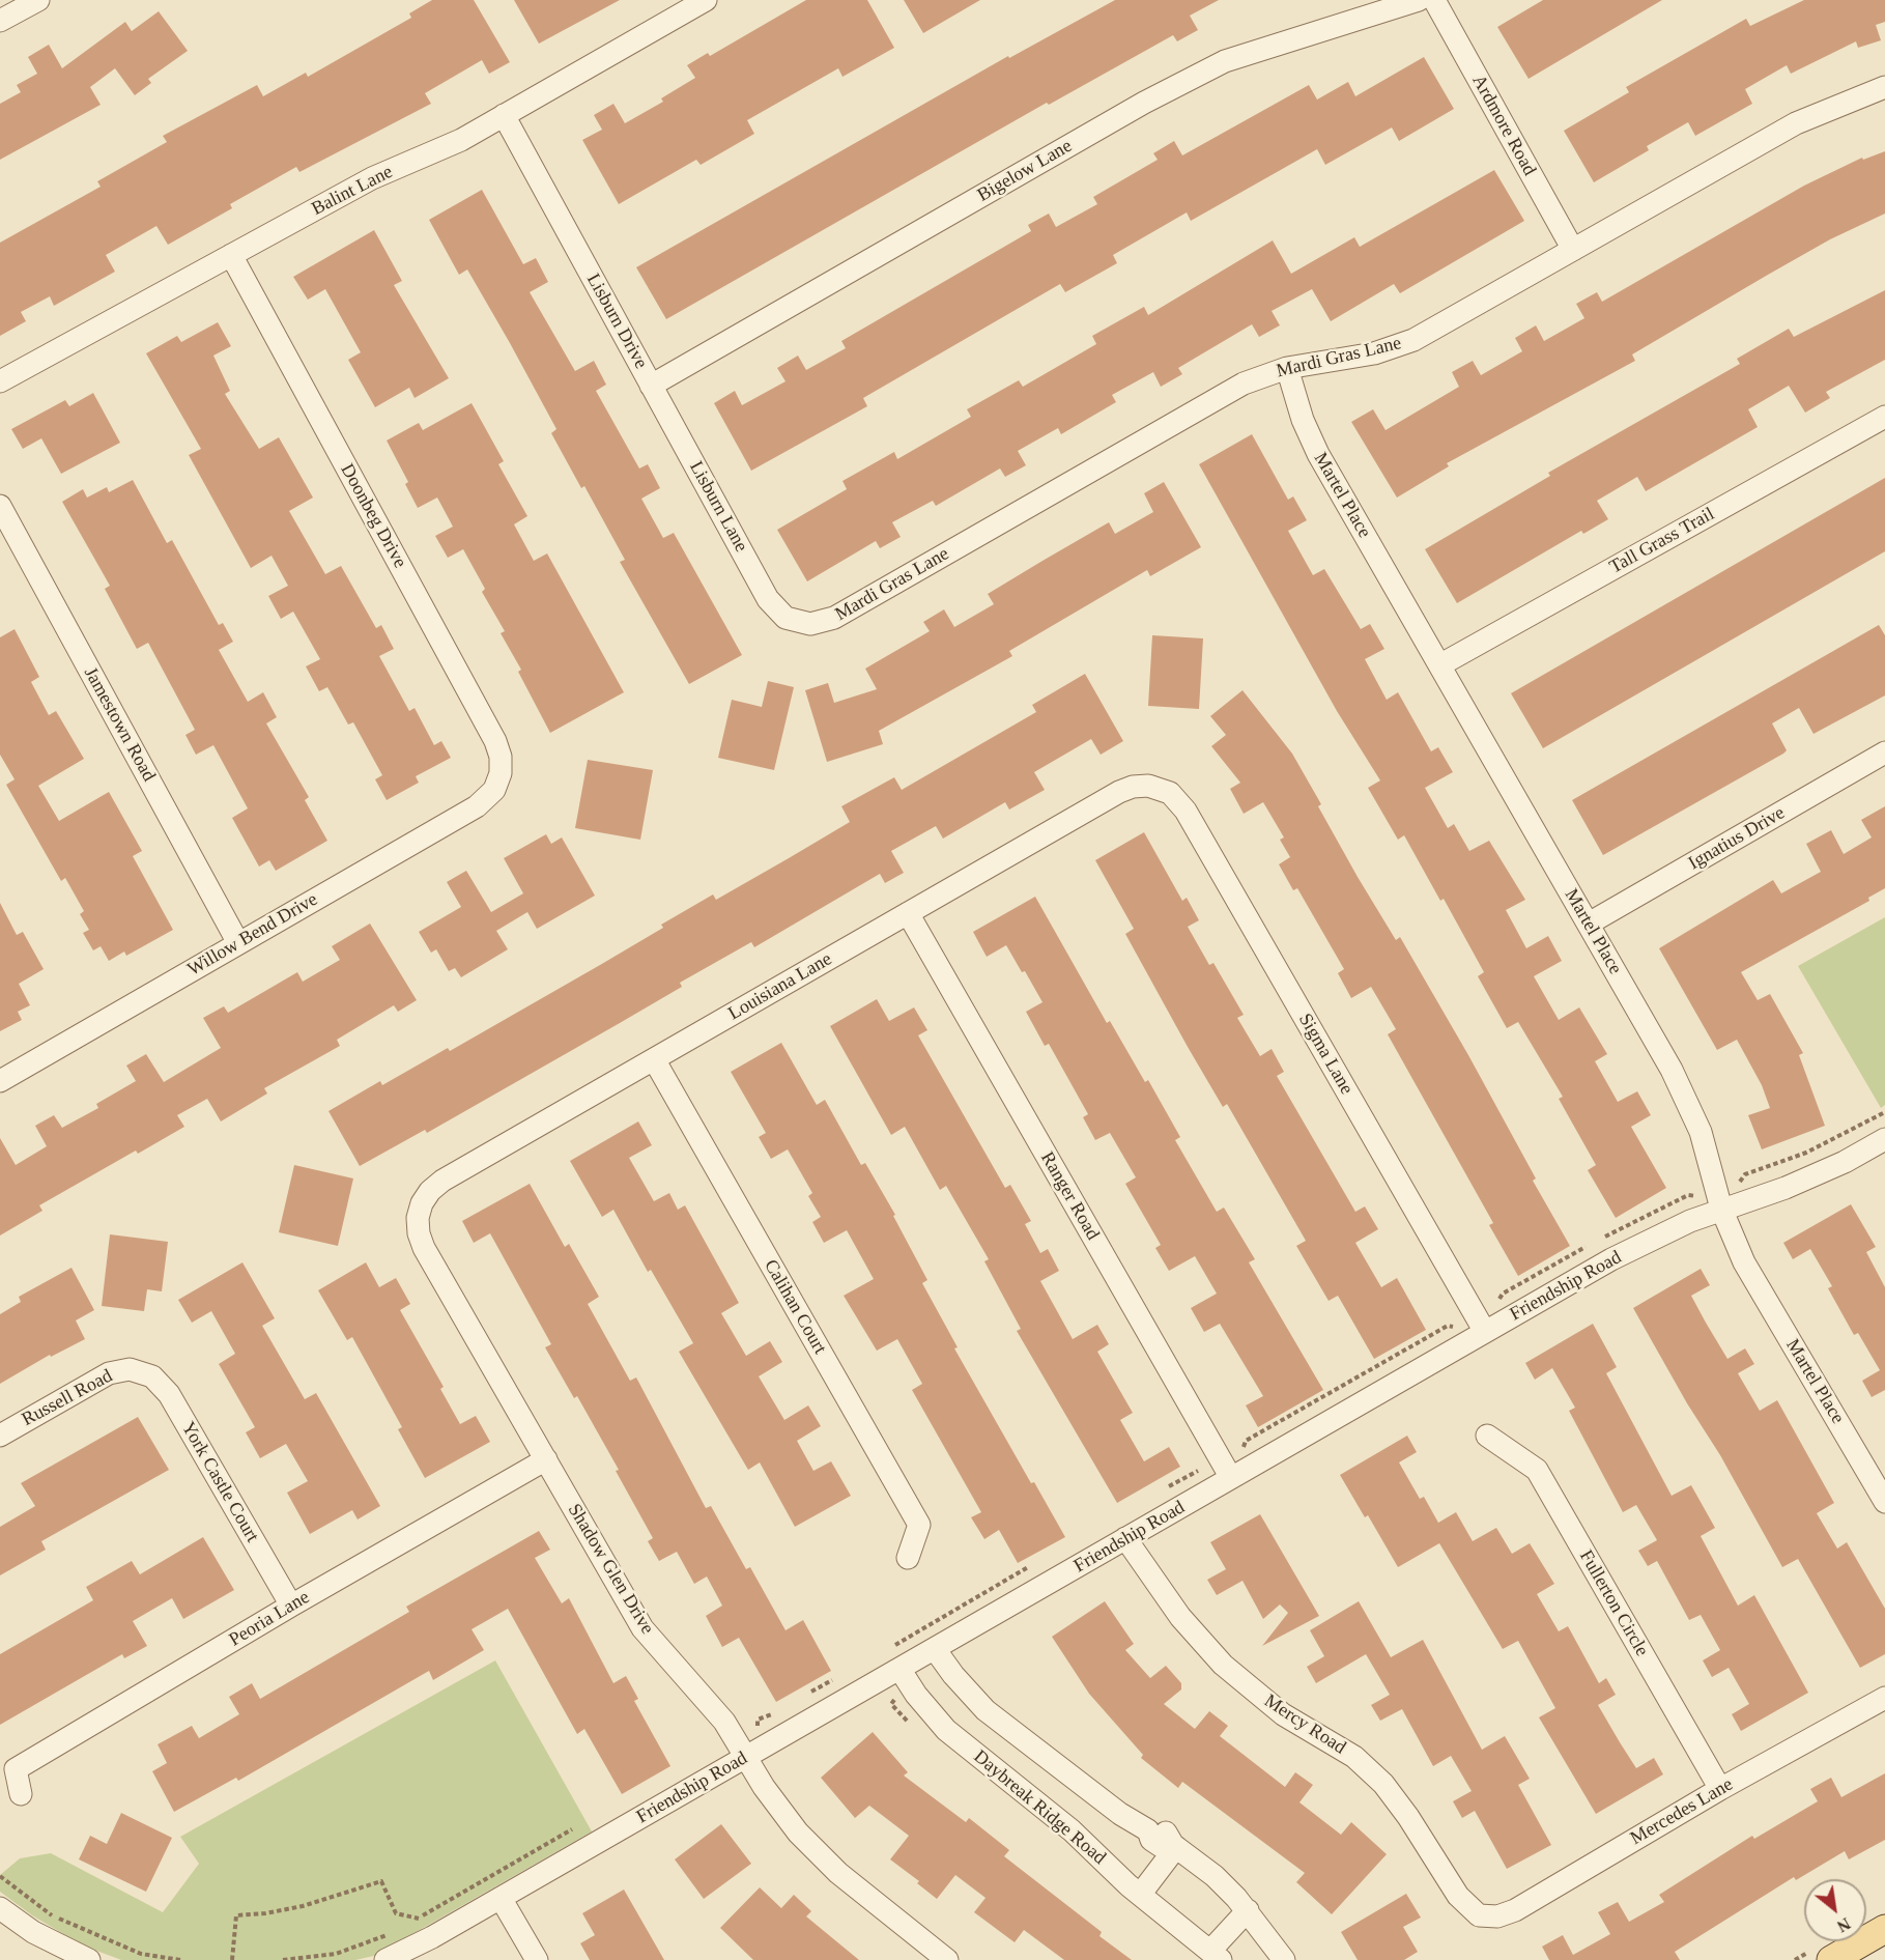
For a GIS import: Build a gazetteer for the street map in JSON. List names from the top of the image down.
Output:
{
  "streets": {
    "street": [
      "Ardmore Road",
      "Bigelow Lane",
      "Balint Lane",
      "Lisburn Drive",
      "Mardi Gras Lane",
      "Martel Place",
      "Lisburn Lane",
      "Doonbeg Drive",
      "Tall Grass Trail",
      "Jamestown Road",
      "Ignatius Drive",
      "Willow Bend Drive",
      "Louisiana Lane",
      "Sigma Lane",
      "Ranger Road",
      "Friendship Road",
      "Calihan Court",
      "Russell Road",
      "York Castle Court",
      "Shadow Glen Drive",
      "Fullerton Circle",
      "Peoria Lane",
      "Mercy Road",
      "Daybreak Ridge Road",
      "Mercedes Lane"
    ]
  },
  "crossings": [
    ["Ardmore Road", "Mardi Gras Lane"],
    ["Bigelow Lane", "Lisburn Drive"],
    ["Bigelow Lane", "Lisburn Lane"],
    ["Balint Lane", "Lisburn Drive"],
    ["Balint Lane", "Doonbeg Drive"],
    ["Lisburn Drive", "Lisburn Lane"],
    ["Mardi Gras Lane", "Martel Place"],
    ["Mardi Gras Lane", "Lisburn Lane"],
    ["Martel Place", "Tall Grass Trail"],
    ["Martel Place", "Ignatius Drive"],
    ["Martel Place", "Friendship Road"],
    ["Doonbeg Drive", "Willow Bend Drive"],
    ["Jamestown Road", "Willow Bend Drive"],
    ["Louisiana Lane", "Sigma Lane"],
    ["Louisiana Lane", "Ranger Road"],
    ["Louisiana Lane", "Calihan Court"],
    ["Louisiana Lane", "Shadow Glen Drive"],
    ["Sigma Lane", "Friendship Road"],
    ["Ranger Road", "Friendship Road"],
    ["Friendship Road", "Shadow Glen Drive"],
    ["Friendship Road", "Mercy Road"],
    ["Friendship Road", "Daybreak Ridge Road"],
    ["Russell Road", "York Castle Court"],
    ["York Castle Court", "Peoria Lane"],
    ["Shadow Glen Drive", "Peoria Lane"],
    ["Fullerton Circle", "Mercedes Lane"],
    ["Mercy Road", "Mercedes Lane"]
  ],
  "north": "bottom right"
}
